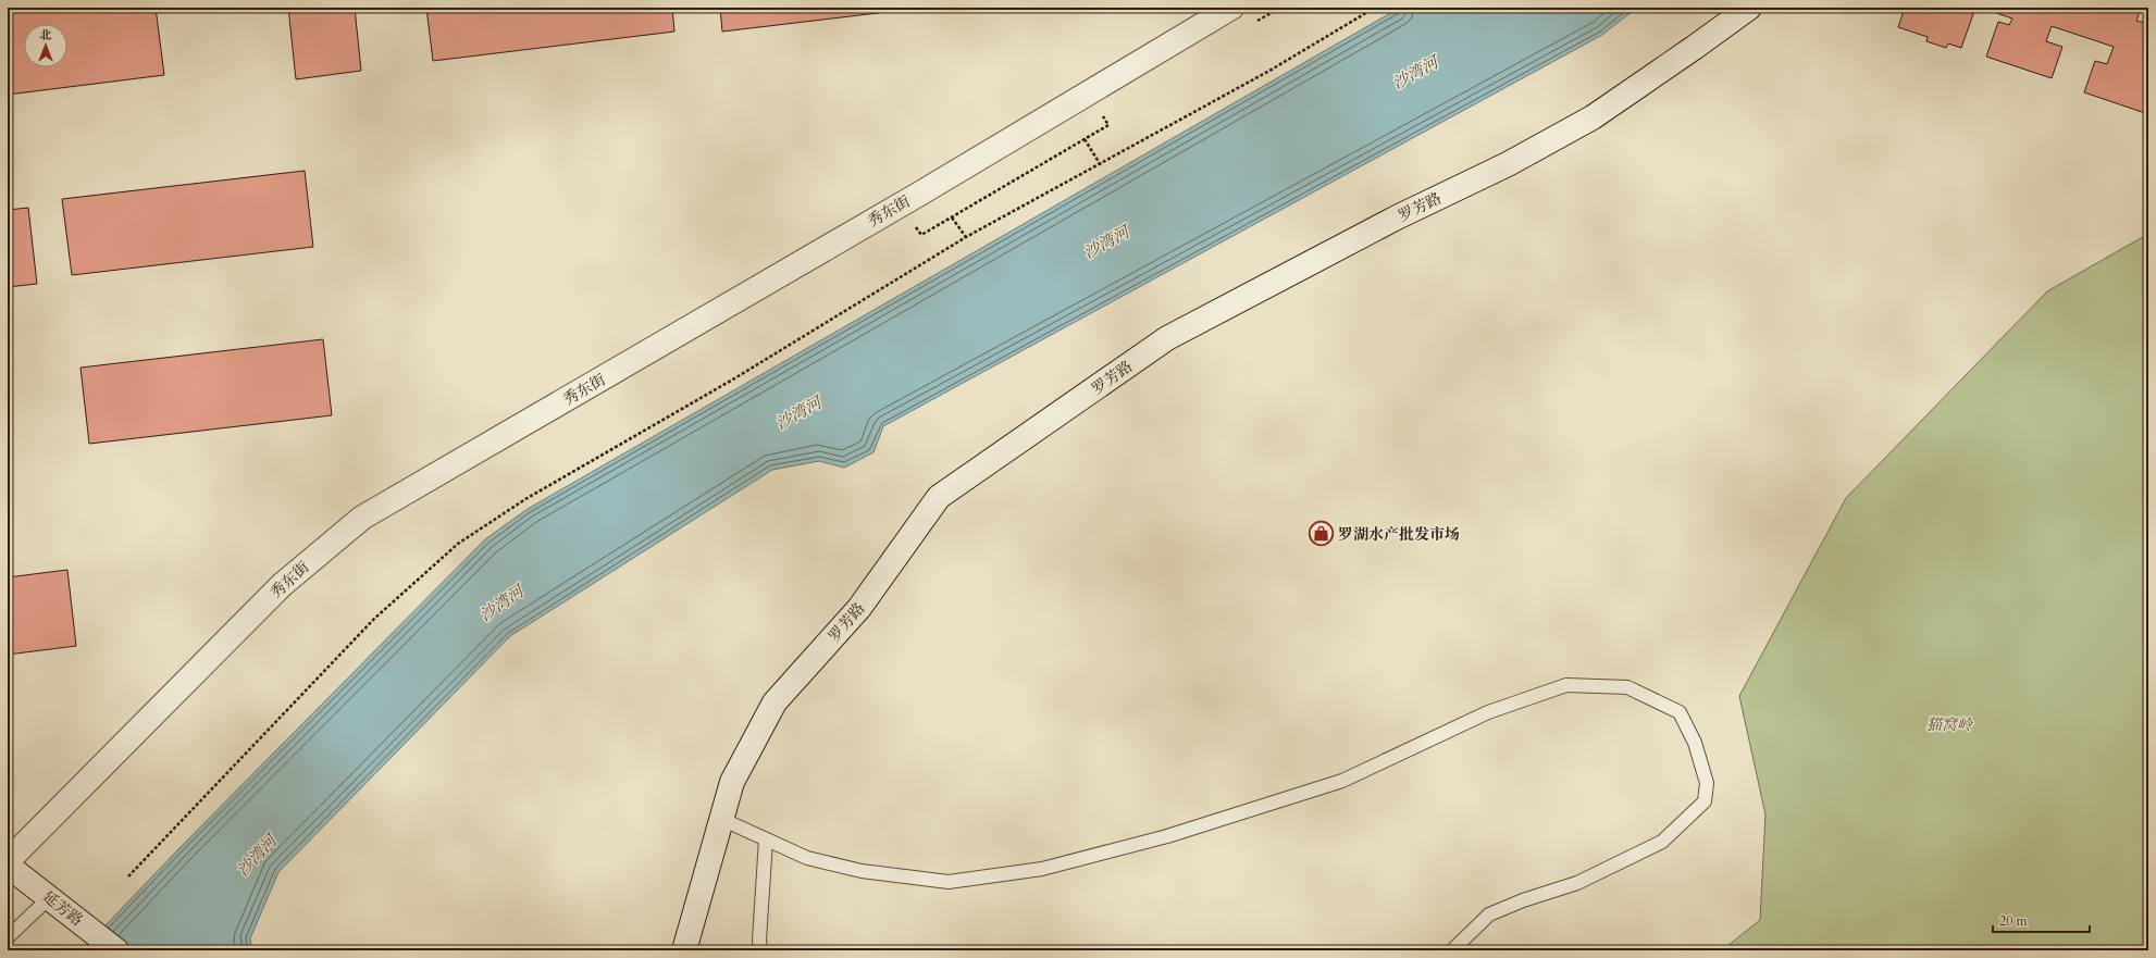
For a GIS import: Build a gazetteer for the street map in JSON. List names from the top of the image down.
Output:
{
  "streets": {
    "main road": ["罗芳路", "秀东街", "延芳路"]
  },
  "water": ["沙湾河"],
  "parks": ["猫窝岭"],
  "places": {
    "shop": ["罗湖水产批发市场"]
  },
  "scale_bar": "20 m",
  "north": "top"
}
